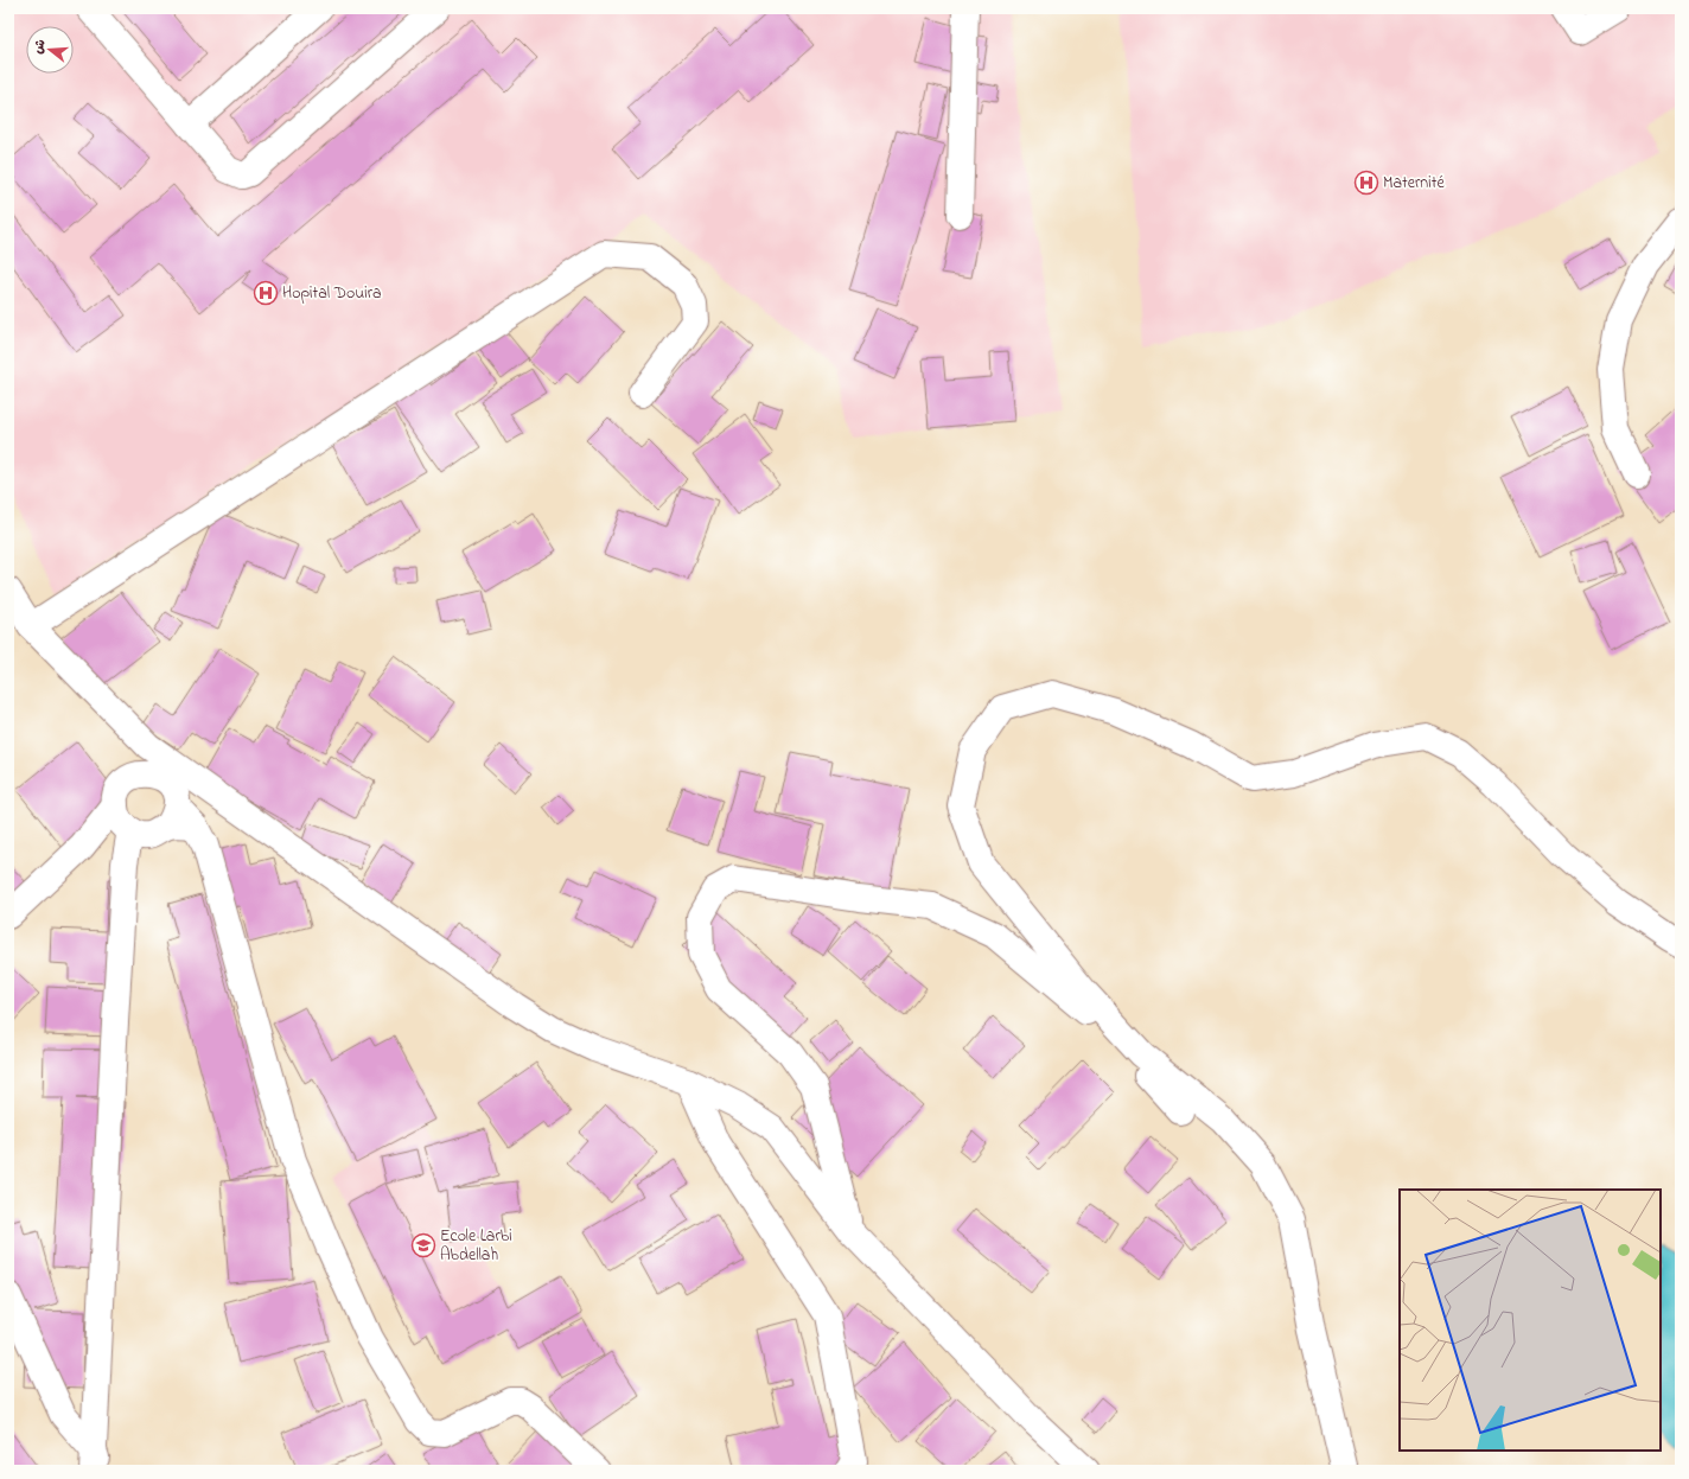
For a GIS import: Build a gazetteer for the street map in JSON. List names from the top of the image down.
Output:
{
  "places": {
    "hospital": ["Maternité", "Hopital Douira"],
    "school or university": ["Ecole Larbi Abdellah"]
  },
  "north": "left"
}
